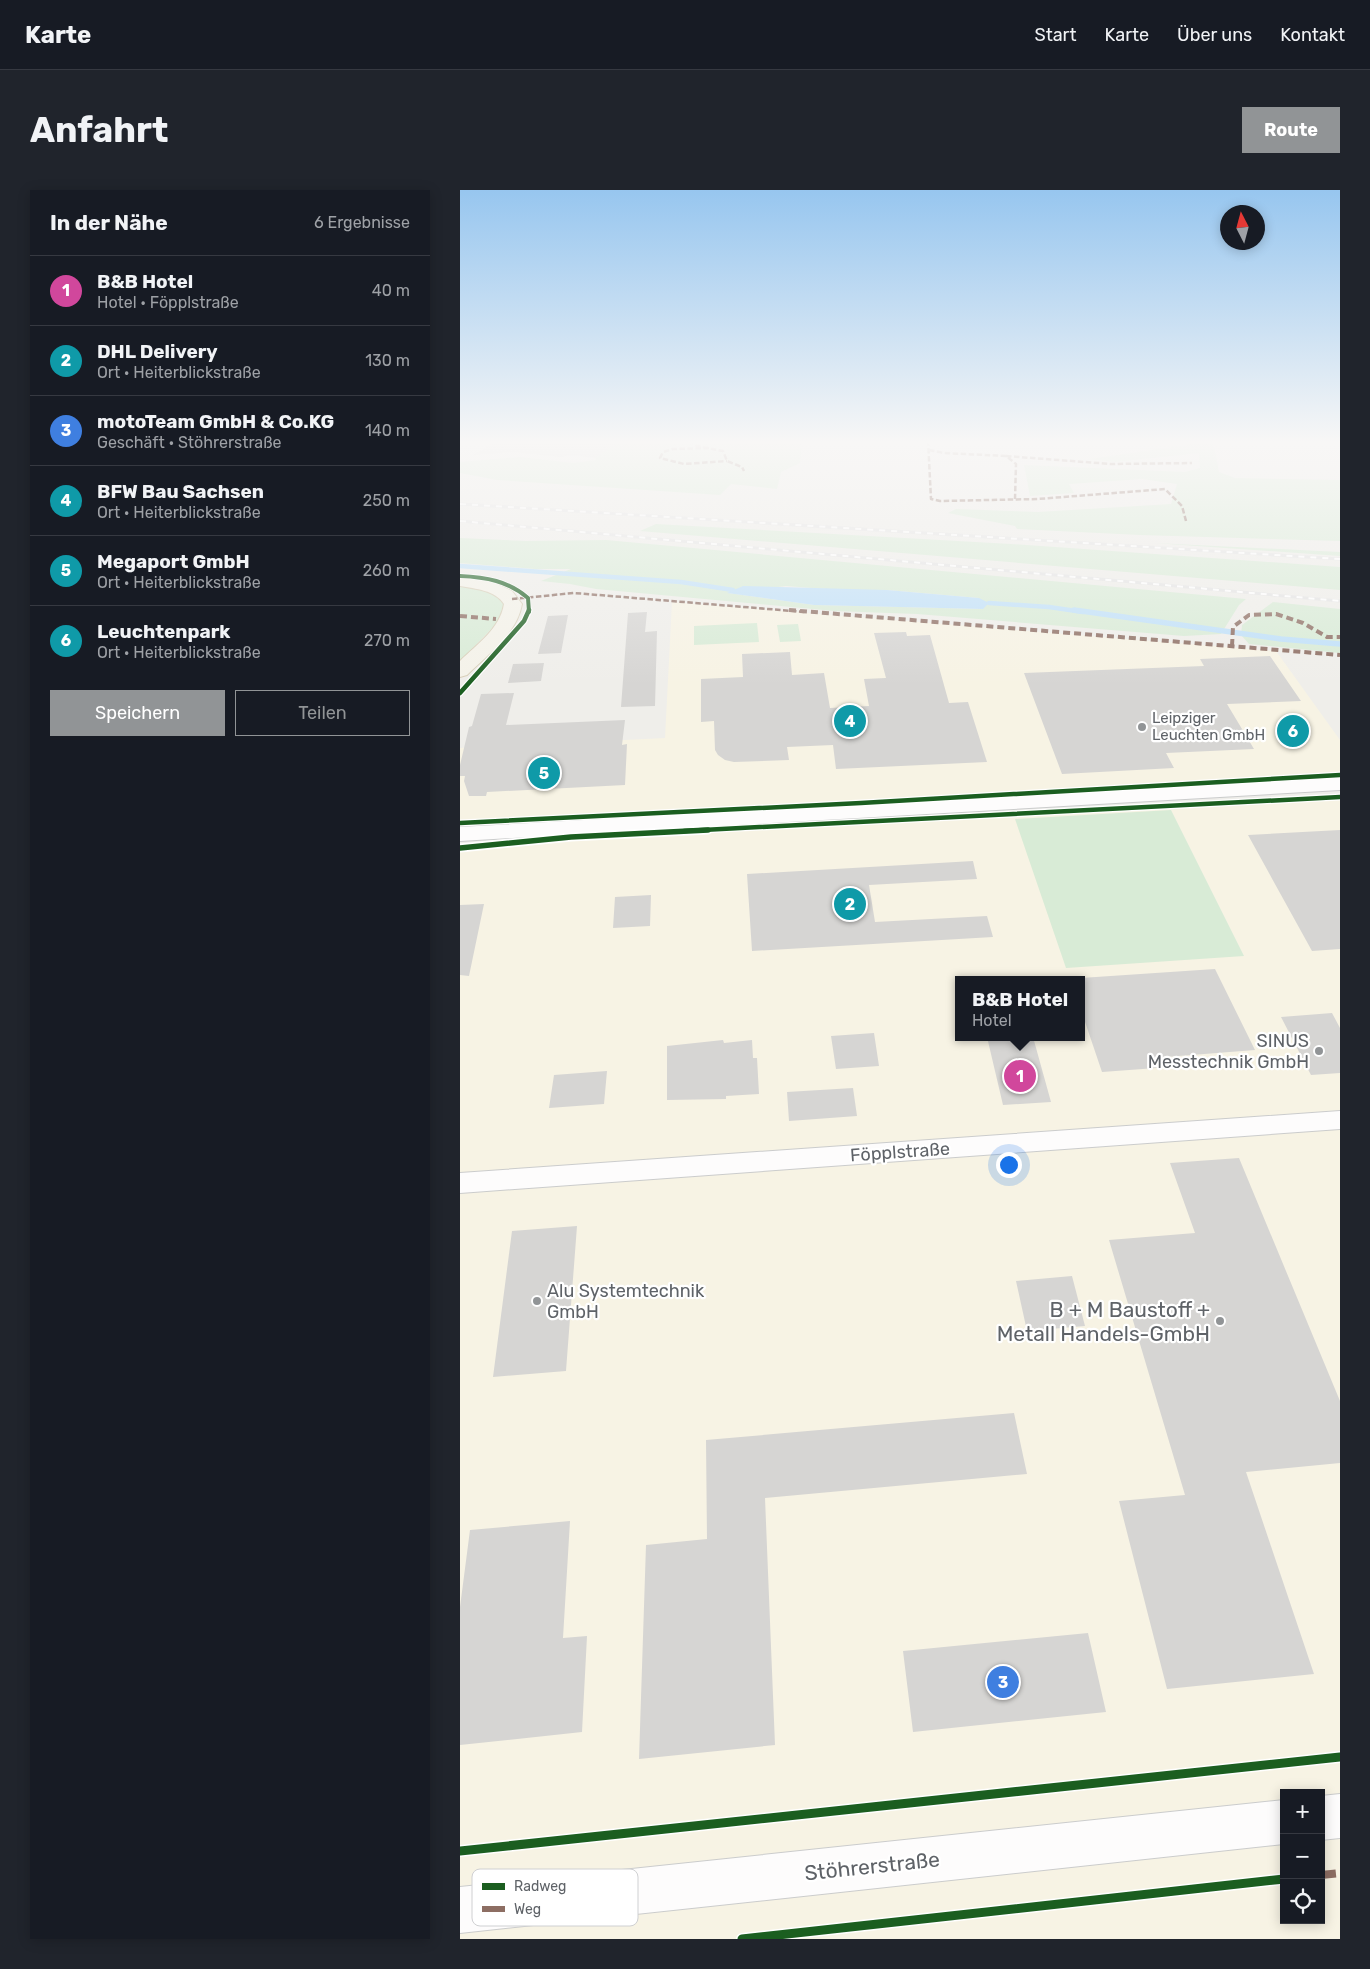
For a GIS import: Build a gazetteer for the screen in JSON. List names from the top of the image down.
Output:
{
  "streets": {
    "street": ["Föpplstraße", "Stöhrerstraße"]
  },
  "places": [
    "Leipziger Leuchten GmbH",
    "SINUS Messtechnik GmbH",
    "Alu Systemtechnik GmbH",
    "B + M Baustoff + Metall Handels-GmbH"
  ],
  "legend": ["Radweg", "Weg"],
  "north": "top",
  "page": {
    "header": "Karte",
    "nav": [
      "Start",
      "Karte",
      "Über uns",
      "Kontakt"
    ],
    "buttons": [
      "Route",
      ["Speichern", "Teilen"]
    ],
    "title": "Anfahrt",
    "heading": ["In der Nähe", "6 Ergebnisse"],
    "list": [
      {
        "mark": "1",
        "name": "B&B Hotel",
        "note": "Hotel · Föpplstraße",
        "value": "40 m"
      },
      {
        "mark": "2",
        "name": "DHL Delivery",
        "note": "Ort · Heiterblickstraße",
        "value": "130 m"
      },
      {
        "mark": "3",
        "name": "motoTeam GmbH & Co.KG",
        "note": "Geschäft · Stöhrerstraße",
        "value": "140 m"
      },
      {
        "mark": "4",
        "name": "BFW Bau Sachsen",
        "note": "Ort · Heiterblickstraße",
        "value": "250 m"
      },
      {
        "mark": "5",
        "name": "Megaport GmbH",
        "note": "Ort · Heiterblickstraße",
        "value": "260 m"
      },
      {
        "mark": "6",
        "name": "Leuchtenpark",
        "note": "Ort · Heiterblickstraße",
        "value": "270 m"
      }
    ],
    "pins": [
      "4",
      "6",
      "5",
      "2",
      "1",
      "3"
    ],
    "popup": ["B&B Hotel", "Hotel"],
    "map_buttons": ["+", "−"]
  }
}
